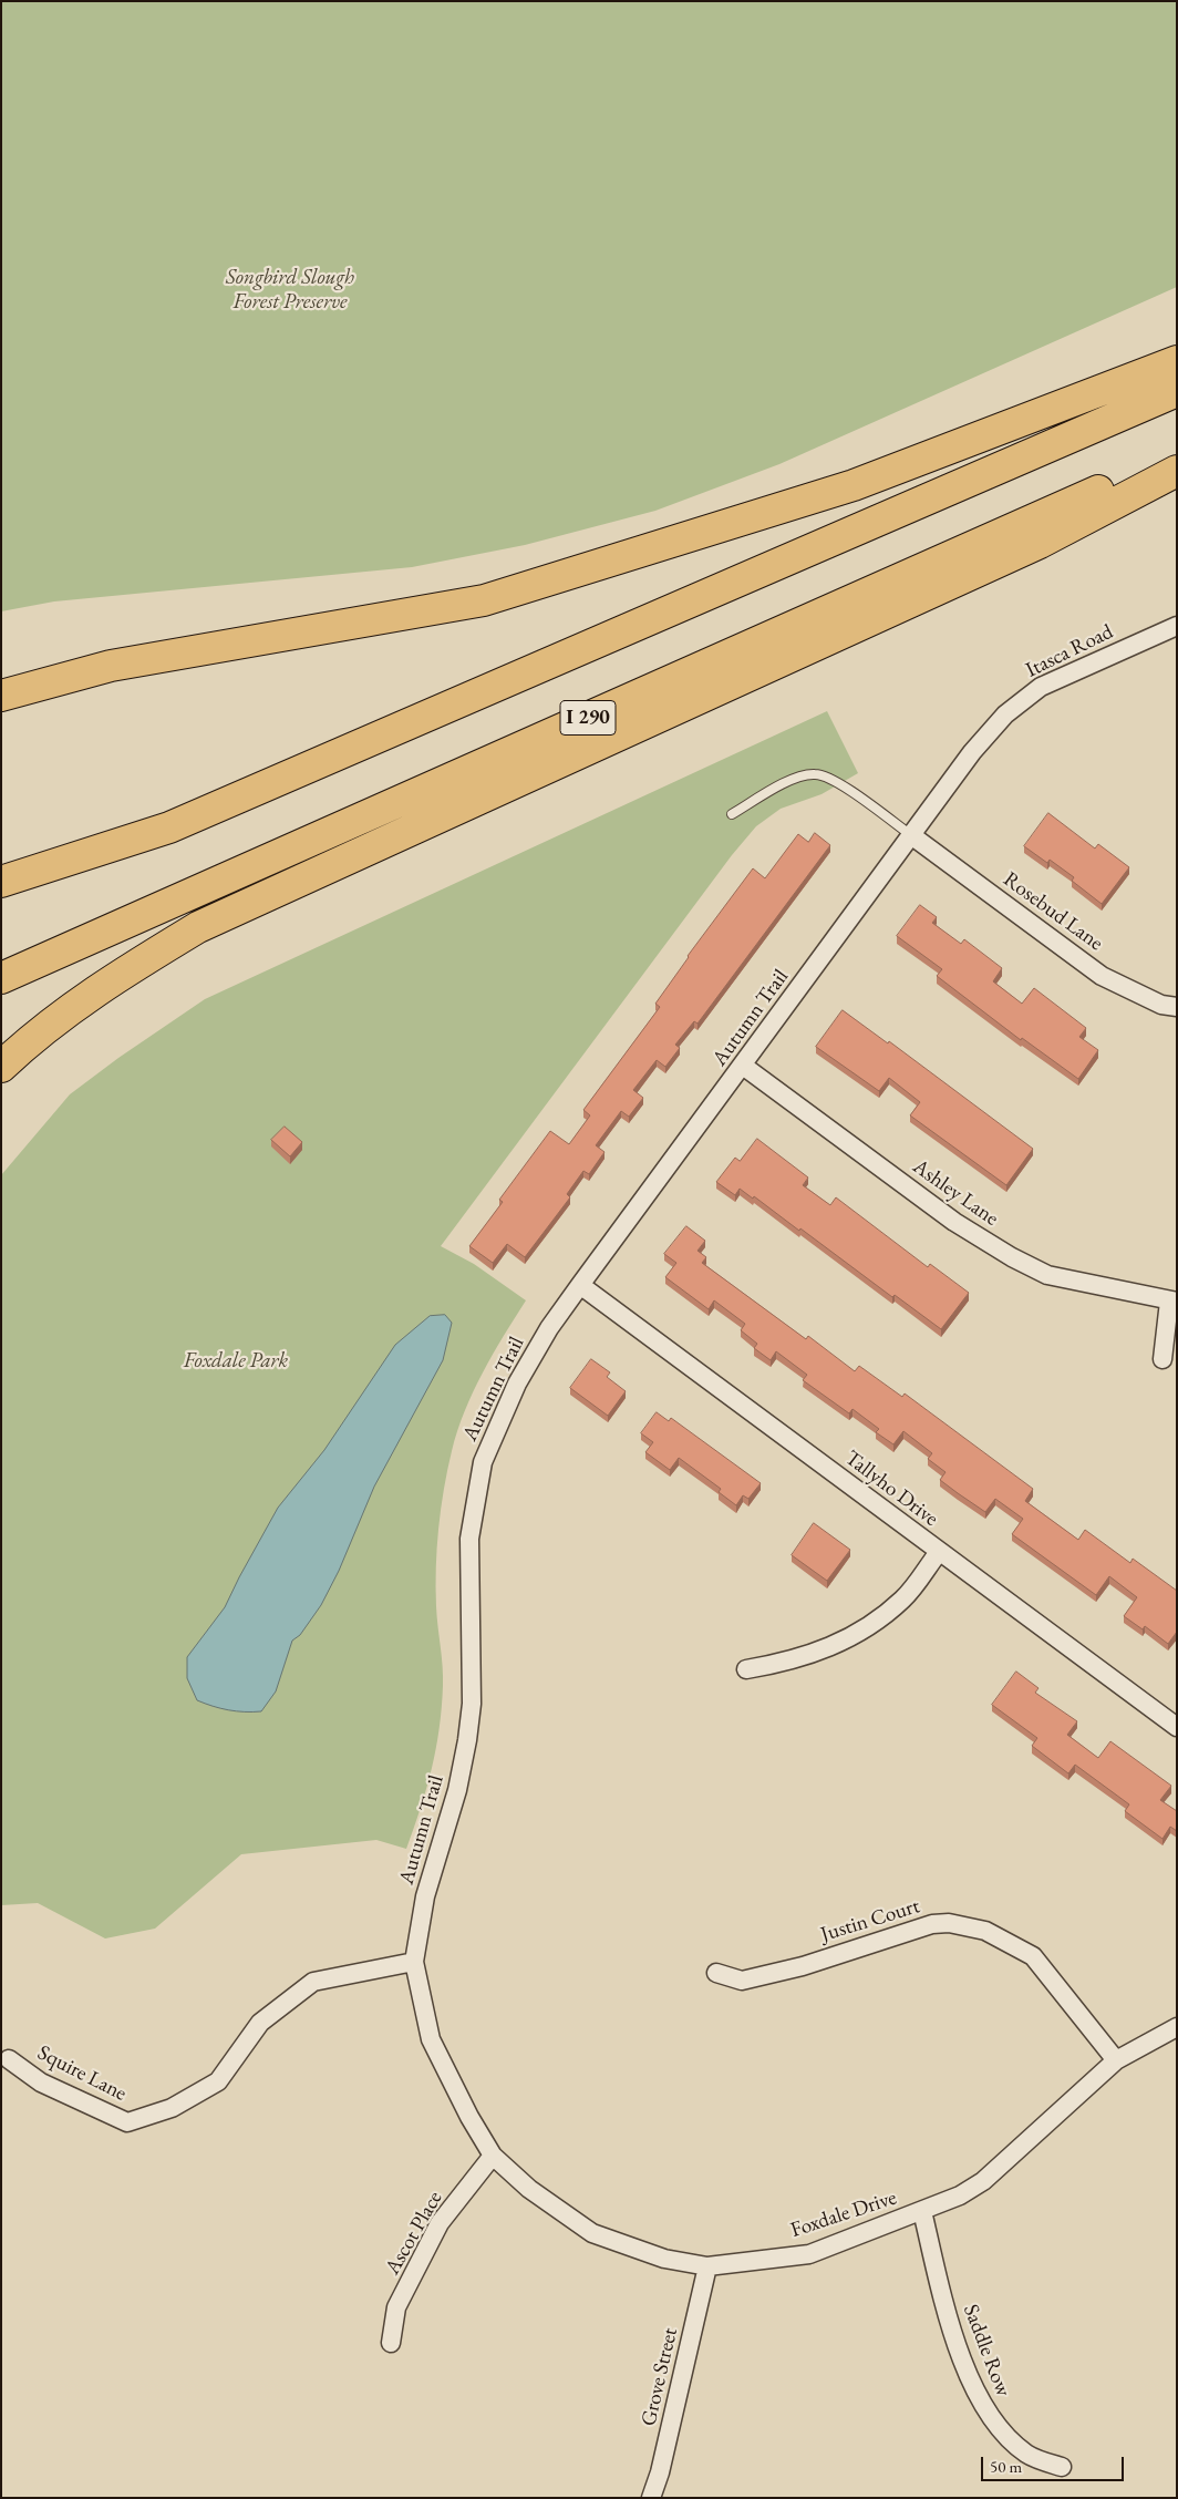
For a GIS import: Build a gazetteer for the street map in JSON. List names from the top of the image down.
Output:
{
  "streets": {
    "highway": ["I 290"],
    "street": [
      "Itasca Road",
      "Rosebud Lane",
      "Autumn Trail",
      "Ashley Lane",
      "Tallyho Drive",
      "Justin Court",
      "Squire Lane",
      "Foxdale Drive",
      "Ascot Place",
      "Saddle Row",
      "Grove Street"
    ]
  },
  "crossings": [
    ["Itasca Road", "Rosebud Lane"],
    ["Itasca Road", "Autumn Trail"],
    ["Rosebud Lane", "Autumn Trail"],
    ["Autumn Trail", "Ashley Lane"],
    ["Autumn Trail", "Tallyho Drive"],
    ["Autumn Trail", "Squire Lane"],
    ["Autumn Trail", "Foxdale Drive"],
    ["Autumn Trail", "Ascot Place"],
    ["Justin Court", "Foxdale Drive"],
    ["Foxdale Drive", "Ascot Place"],
    ["Foxdale Drive", "Saddle Row"],
    ["Foxdale Drive", "Grove Street"]
  ],
  "parks": ["Songbird Slough Forest Preserve", "Foxdale Park"],
  "scale_bar": "50 m"
}
